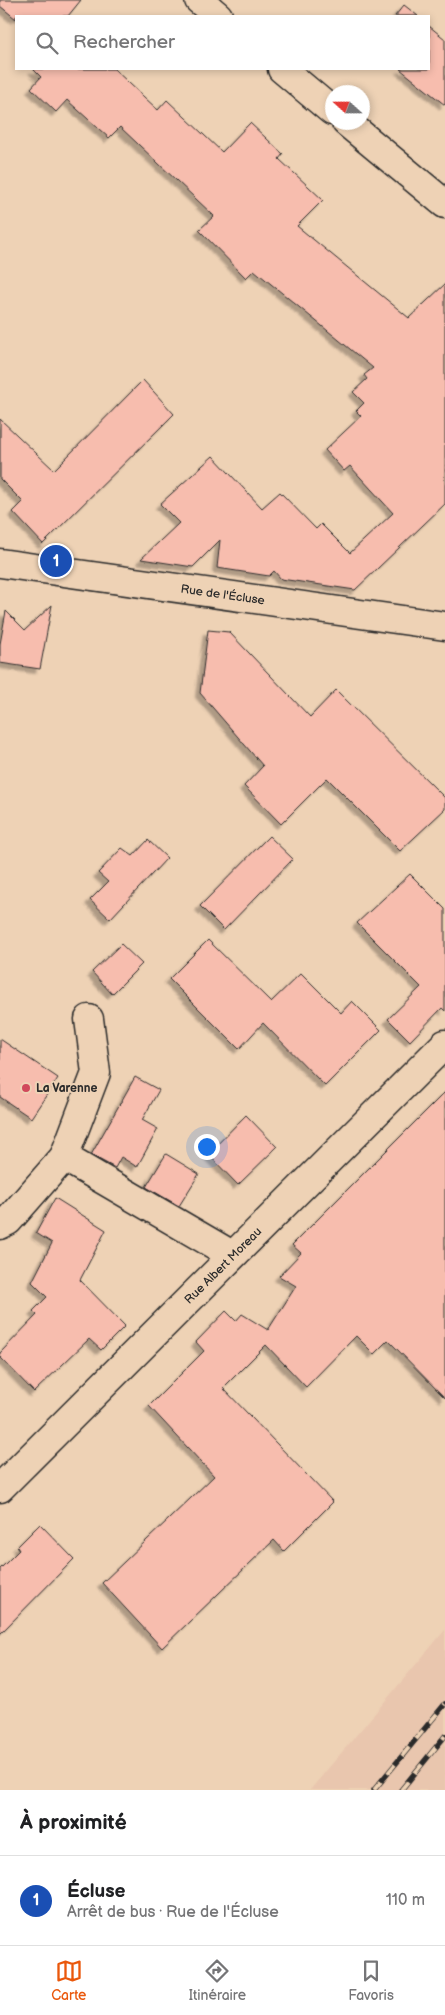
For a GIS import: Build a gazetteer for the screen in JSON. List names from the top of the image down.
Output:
{
  "streets": {
    "street": ["Rue de l'Écluse", "Rue Albert Moreau"]
  },
  "places": ["La Varenne"],
  "north": "left",
  "page": {
    "search": "Rechercher",
    "pins": "1",
    "heading": "À proximité",
    "list": [
      {
        "mark": "1",
        "name": "Écluse",
        "note": "Arrêt de bus · Rue de l'Écluse",
        "value": "110 m"
      }
    ],
    "nav": ["Carte", "Itinéraire", "Favoris"]
  }
}
